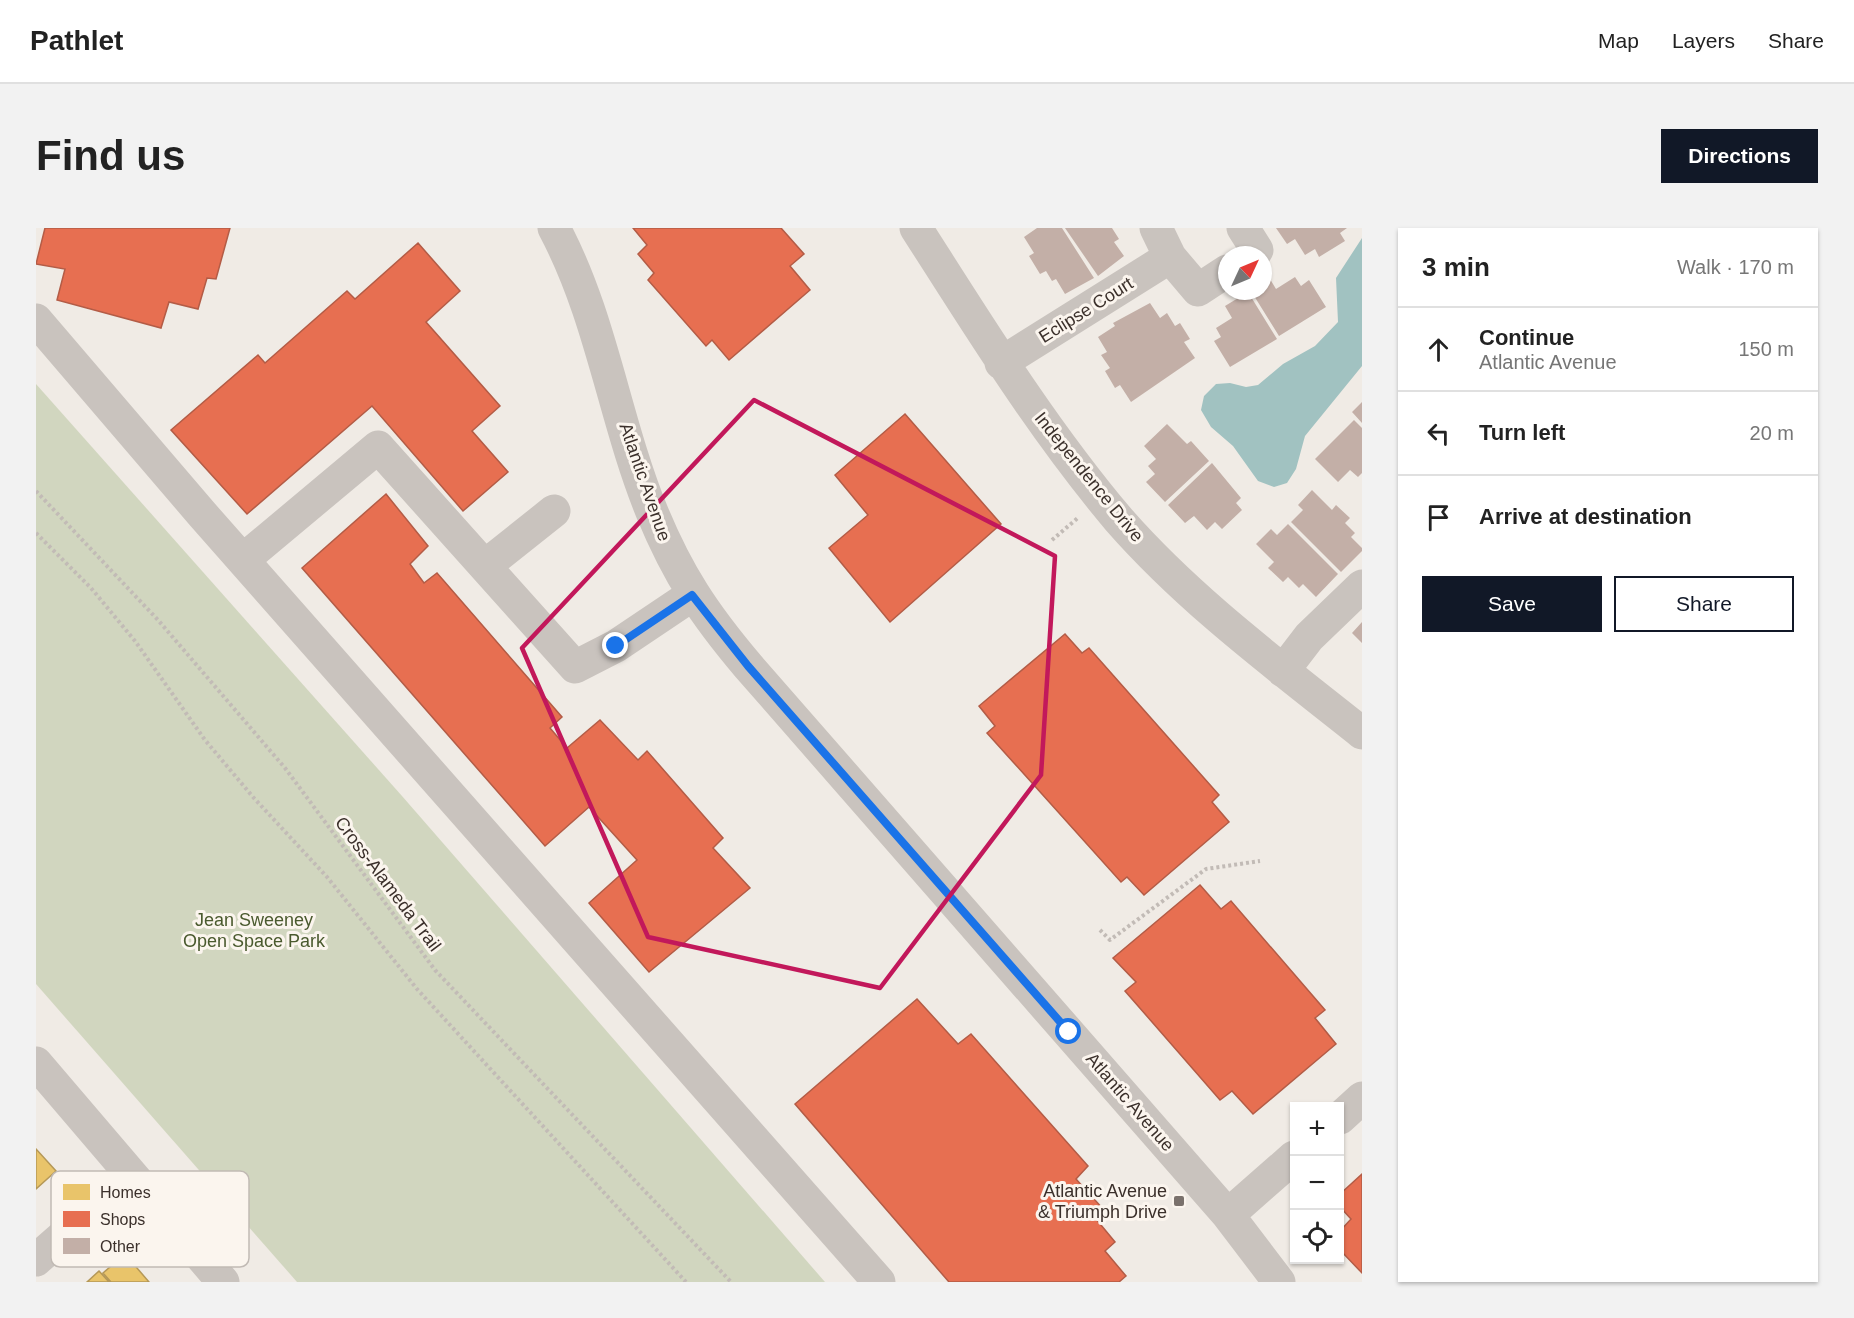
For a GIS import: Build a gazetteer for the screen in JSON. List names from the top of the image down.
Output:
{
  "streets": {
    "street": ["Eclipse Court", "Independence Drive", "Atlantic Avenue"],
    "path": ["Cross-Alameda Trail"]
  },
  "crossings": [
    ["Eclipse Court", "Independence Drive"]
  ],
  "parks": ["Jean Sweeney Open Space Park"],
  "places": {
    "transit": ["Atlantic Avenue & Triumph Drive"]
  },
  "legend": ["Homes", "Shops", "Other"],
  "north": "top right",
  "page": {
    "header": "Pathlet",
    "nav": ["Map", "Layers", "Share"],
    "buttons": [
      "Directions",
      ["Save", "Share"]
    ],
    "title": "Find us",
    "heading": ["3 min", "Walk · 170 m"],
    "list": [
      ["Continue", "Atlantic Avenue", "150 m"],
      ["Turn left", "20 m"],
      "Arrive at destination"
    ],
    "map_buttons": ["+", "−"]
  }
}
